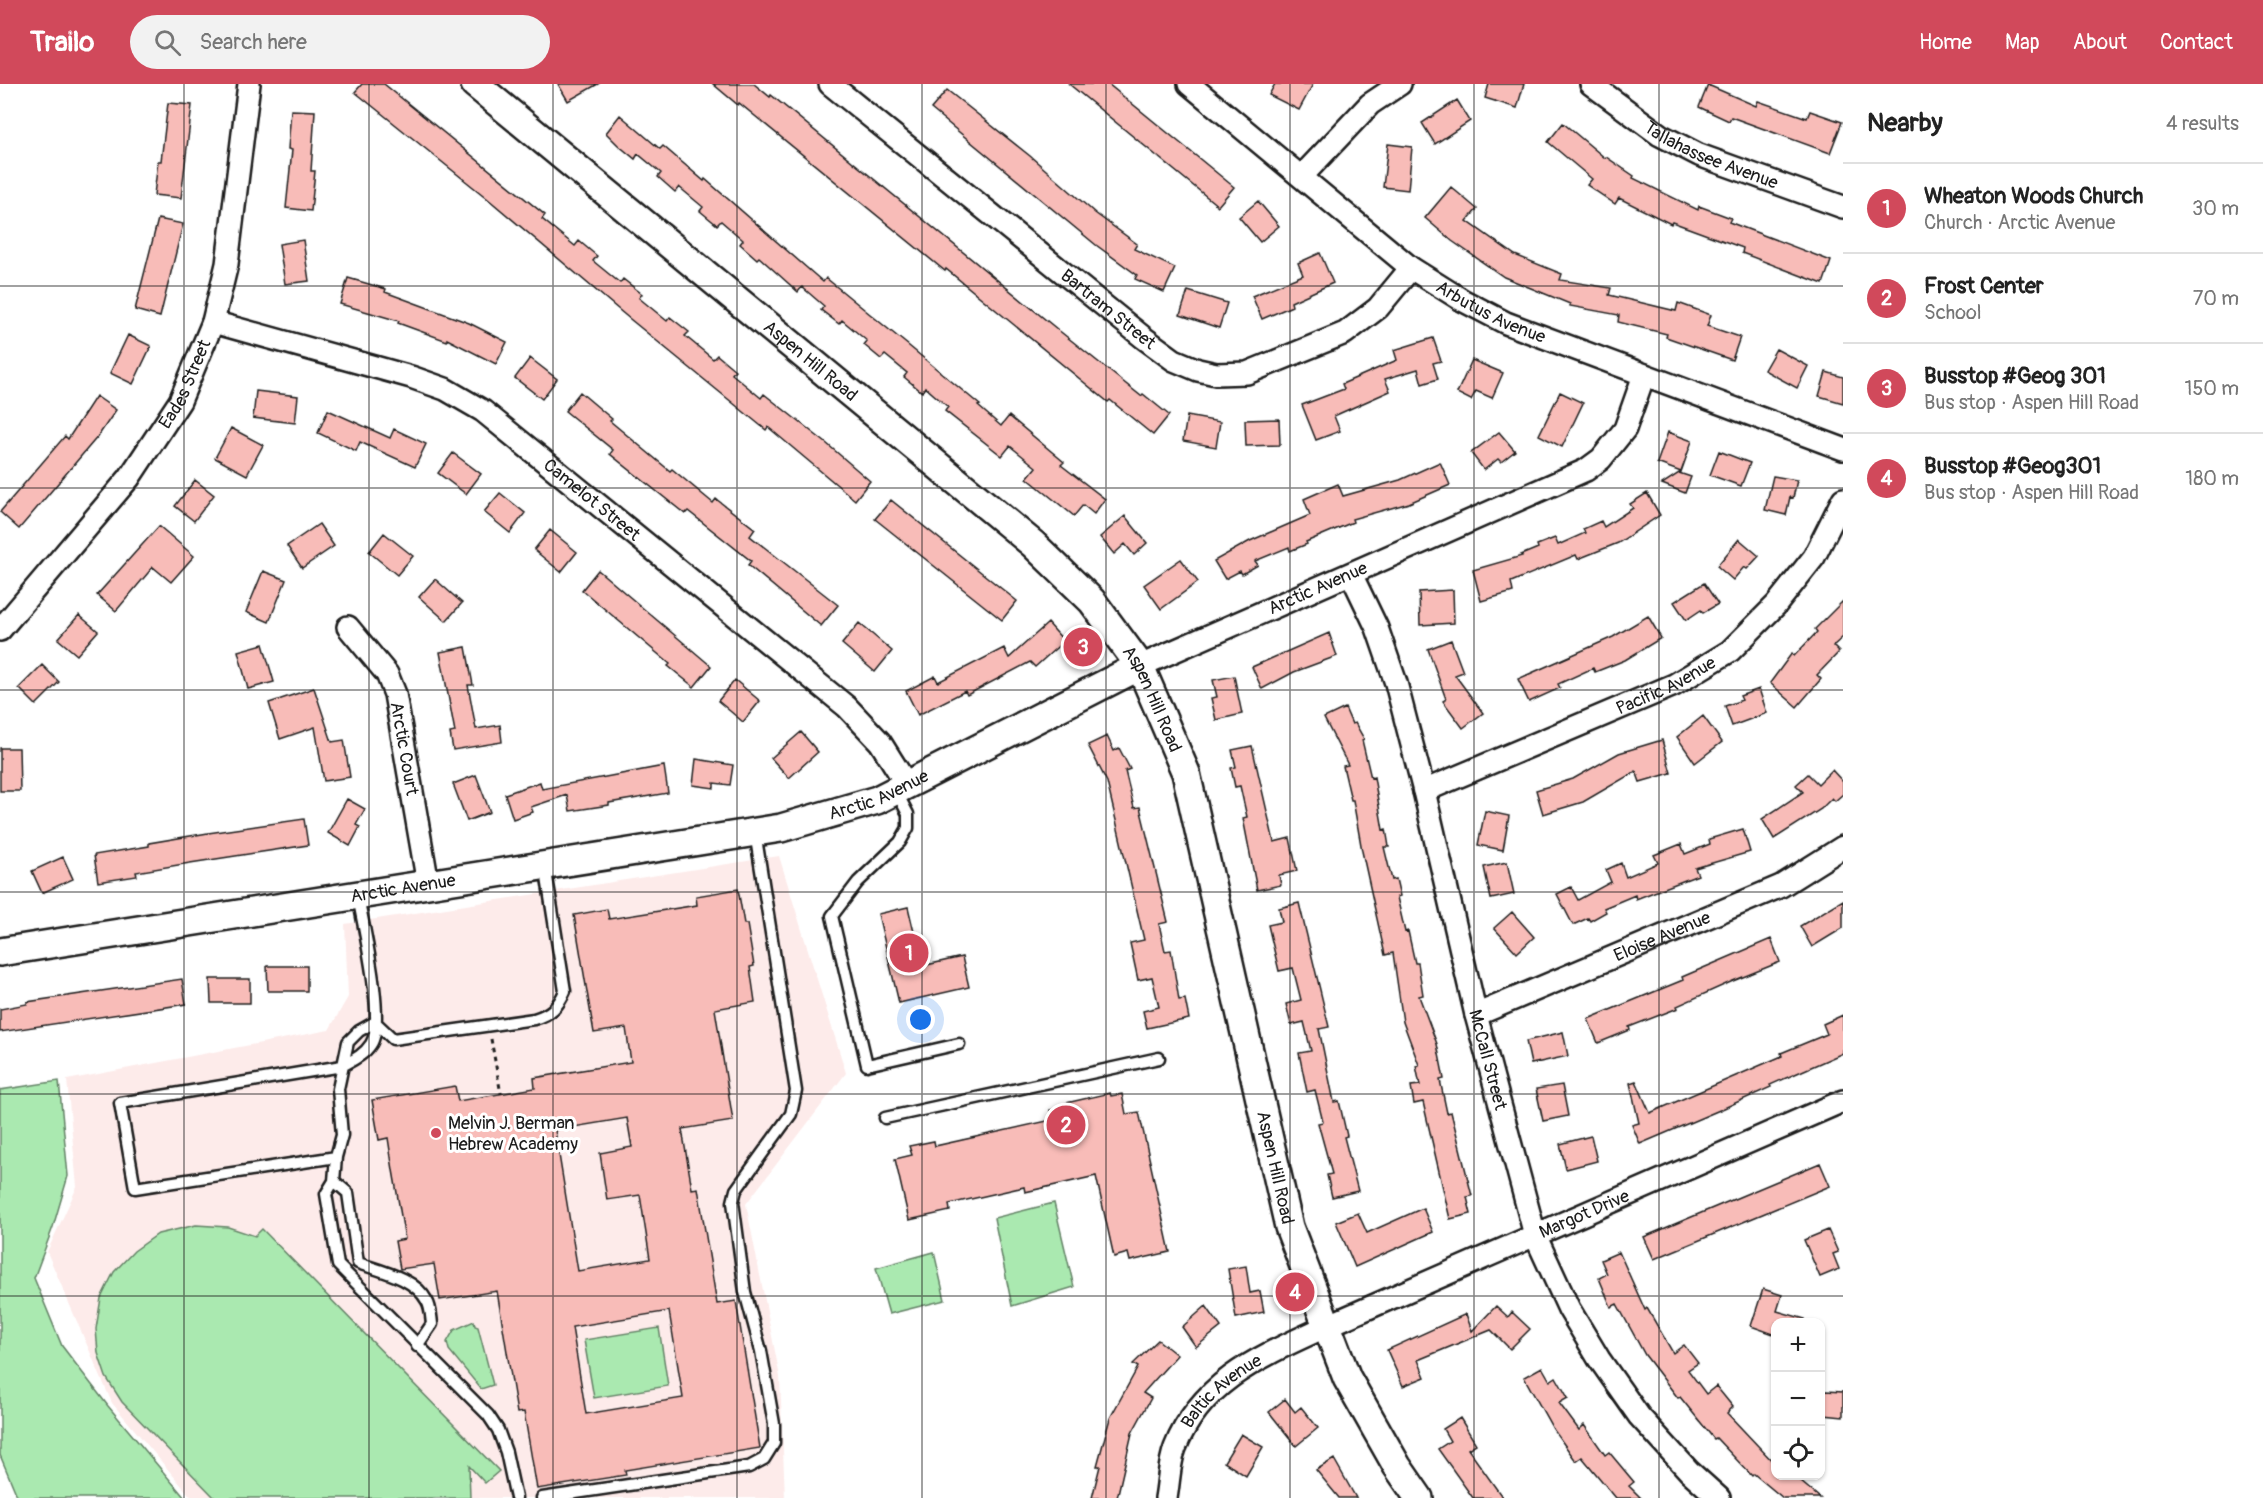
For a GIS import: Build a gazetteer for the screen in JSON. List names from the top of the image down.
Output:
{
  "streets": {
    "street": [
      "Tallahassee Avenue",
      "Bartram Street",
      "Arbutus Avenue",
      "Aspen Hill Road",
      "Eades Street",
      "Camelot Street",
      "Arctic Avenue",
      "Pacific Avenue",
      "Arctic Court",
      "Eloise Avenue",
      "McCall Street",
      "Margot Drive",
      "Baltic Avenue"
    ]
  },
  "crossings": [
    ["Bartram Street", "Arbutus Avenue"],
    ["Arbutus Avenue", "Arctic Avenue"],
    ["Aspen Hill Road", "Arctic Avenue"],
    ["Aspen Hill Road", "Margot Drive"],
    ["Aspen Hill Road", "Baltic Avenue"],
    ["Eades Street", "Camelot Street"],
    ["Camelot Street", "Arctic Avenue"],
    ["Arctic Avenue", "Arctic Court"],
    ["Arctic Avenue", "McCall Street"],
    ["Pacific Avenue", "McCall Street"],
    ["Eloise Avenue", "McCall Street"],
    ["McCall Street", "Margot Drive"],
    ["Margot Drive", "Baltic Avenue"]
  ],
  "places": ["Melvin J. Berman Hebrew Academy"],
  "page": {
    "header": "Trailo",
    "search": "Search here",
    "nav": [
      "Home",
      "Map",
      "About",
      "Contact"
    ],
    "heading": ["Nearby", "4 results"],
    "list": [
      {
        "mark": "1",
        "name": "Wheaton Woods Church",
        "note": "Church · Arctic Avenue",
        "value": "30 m"
      },
      {
        "mark": "2",
        "name": "Frost Center",
        "note": "School",
        "value": "70 m"
      },
      {
        "mark": "3",
        "name": "Busstop #Geog 301",
        "note": "Bus stop · Aspen Hill Road",
        "value": "150 m"
      },
      {
        "mark": "4",
        "name": "Busstop #Geog301",
        "note": "Bus stop · Aspen Hill Road",
        "value": "180 m"
      }
    ],
    "pins": [
      "3",
      "1",
      "2",
      "4"
    ],
    "map_buttons": ["+", "−"]
  }
}
